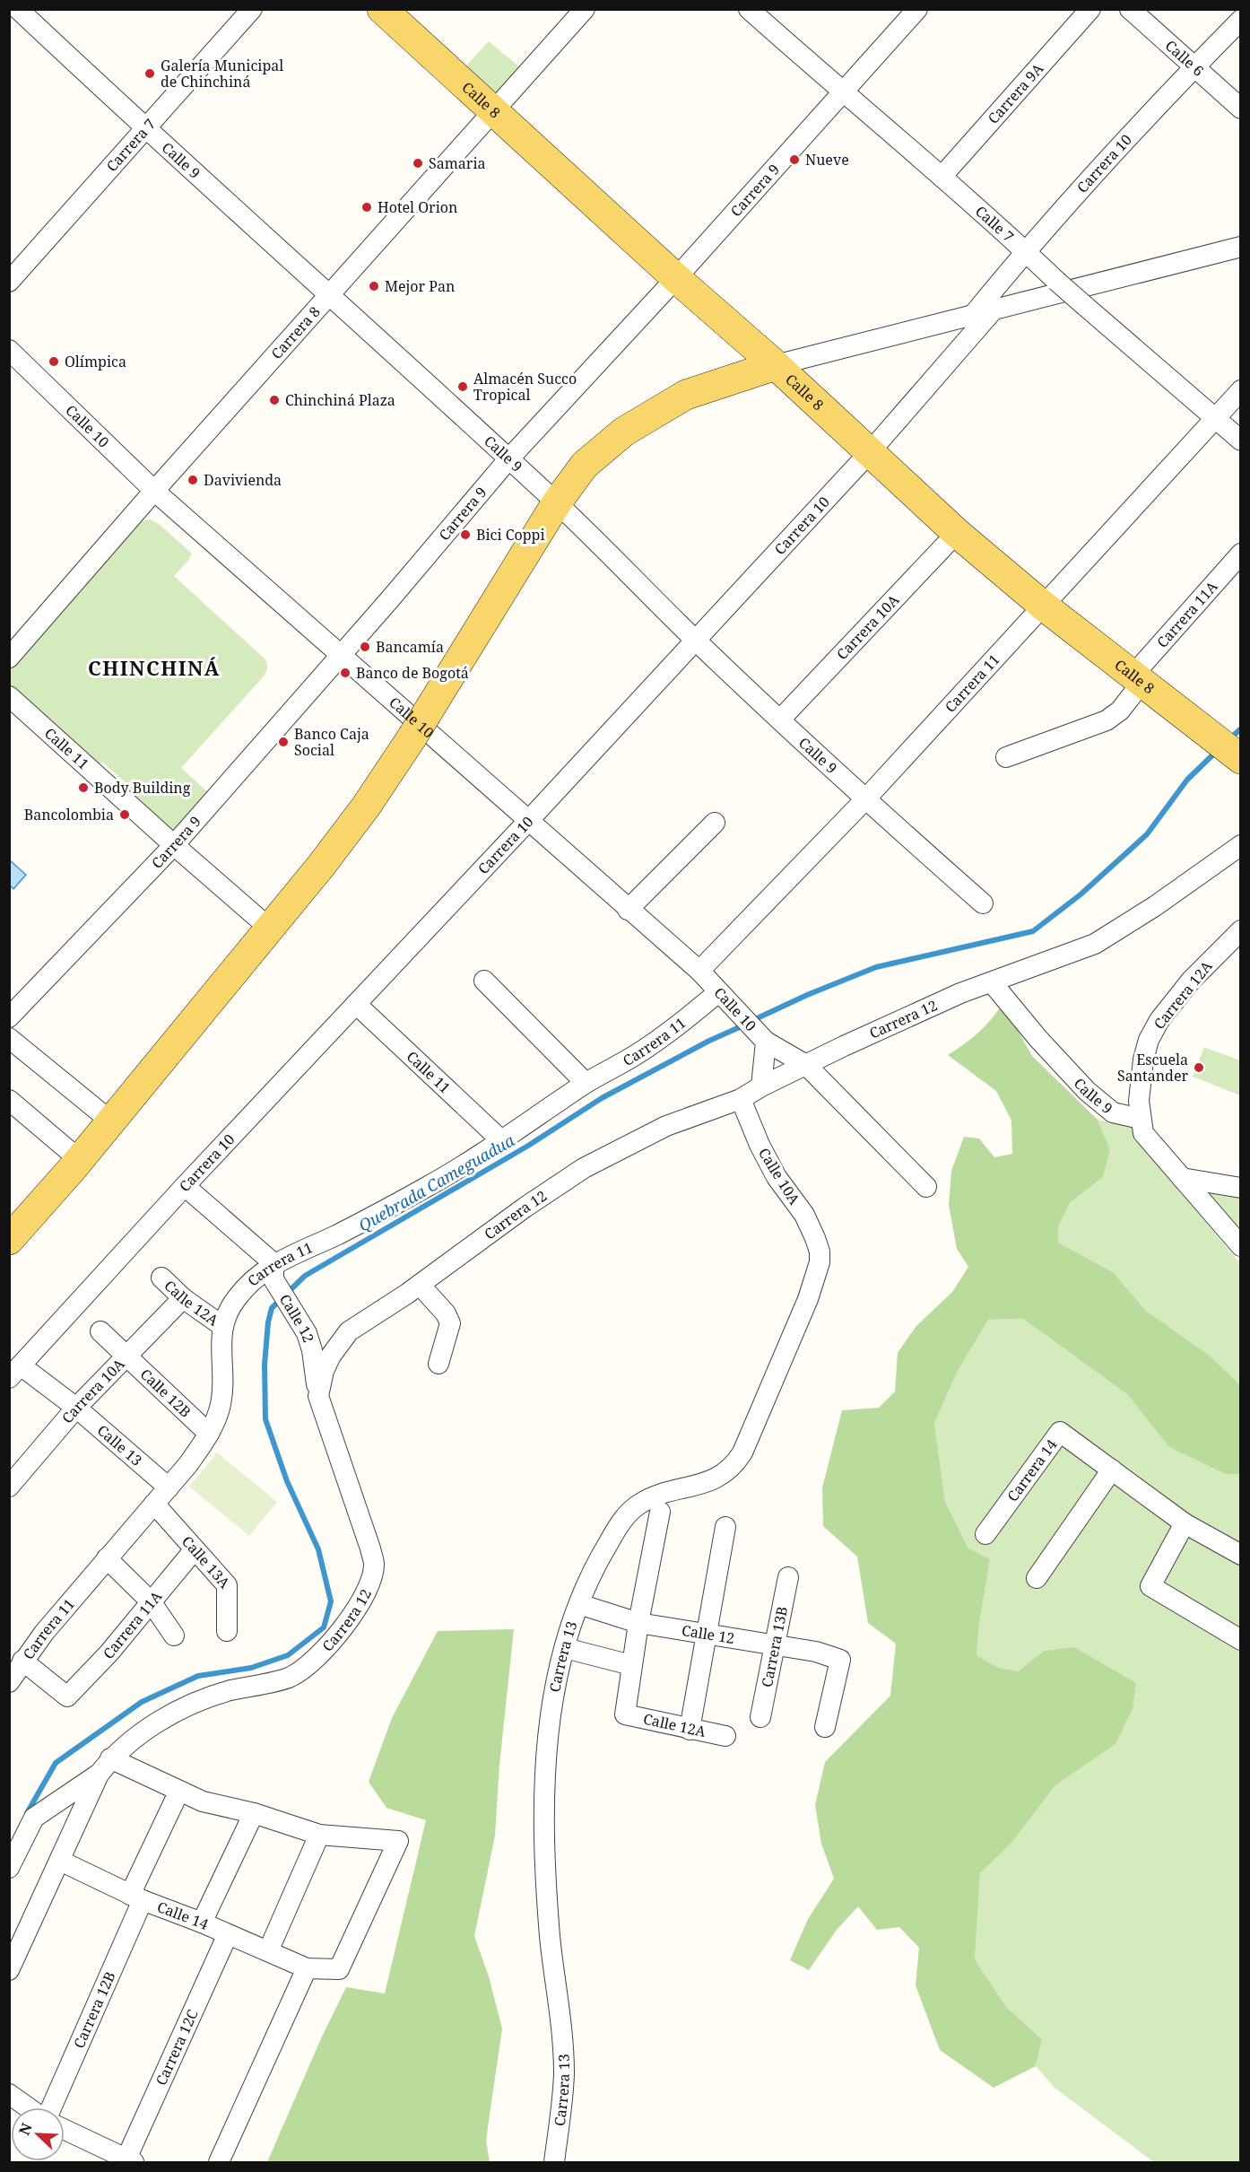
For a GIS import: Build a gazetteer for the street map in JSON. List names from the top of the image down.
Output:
{
  "streets": {
    "main road": ["Calle 8"],
    "street": [
      "Calle 6",
      "Carrera 9A",
      "Carrera 7",
      "Calle 9",
      "Carrera 10",
      "Carrera 9",
      "Calle 7",
      "Carrera 8",
      "Calle 10",
      "Carrera 11A",
      "Carrera 10A",
      "Carrera 11",
      "Calle 11",
      "Carrera 12A",
      "Carrera 12",
      "Calle 10A",
      "Calle 12A",
      "Calle 12",
      "Calle 12B",
      "Calle 13",
      "Carrera 14",
      "Calle 13A",
      "Carrera 13B",
      "Carrera 13",
      "Calle 14",
      "Carrera 12B",
      "Carrera 12C"
    ]
  },
  "crossings": [
    ["Calle 6", "Carrera 10"],
    ["Carrera 9A", "Calle 7"],
    ["Calle 8", "Carrera 10"],
    ["Calle 8", "Carrera 9"],
    ["Calle 8", "Carrera 8"],
    ["Calle 8", "Carrera 11A"],
    ["Calle 8", "Carrera 10A"],
    ["Calle 8", "Carrera 11"],
    ["Carrera 7", "Calle 9"],
    ["Calle 9", "Carrera 10"],
    ["Calle 9", "Carrera 9"],
    ["Calle 9", "Carrera 8"],
    ["Calle 9", "Carrera 10A"],
    ["Calle 9", "Carrera 11"],
    ["Calle 9", "Carrera 12A"],
    ["Calle 9", "Carrera 12"],
    ["Carrera 10", "Calle 7"],
    ["Carrera 10", "Calle 10"],
    ["Carrera 10", "Calle 11"],
    ["Carrera 10", "Calle 12"],
    ["Carrera 10", "Calle 13"],
    ["Carrera 9", "Calle 7"],
    ["Carrera 9", "Calle 10"],
    ["Carrera 9", "Calle 11"],
    ["Calle 7", "Carrera 11"],
    ["Carrera 8", "Calle 10"],
    ["Calle 10", "Carrera 11"],
    ["Calle 10", "Carrera 12"],
    ["Carrera 11A", "Carrera 11"],
    ["Carrera 11A", "Calle 13A"],
    ["Carrera 10A", "Calle 12A"],
    ["Carrera 10A", "Calle 12B"],
    ["Carrera 10A", "Calle 13"],
    ["Carrera 11", "Calle 11"],
    ["Carrera 11", "Calle 12A"],
    ["Carrera 11", "Calle 12"],
    ["Carrera 11", "Calle 12B"],
    ["Carrera 11", "Calle 13"],
    ["Carrera 11", "Calle 13A"],
    ["Carrera 12", "Calle 10A"],
    ["Carrera 12", "Calle 12"],
    ["Carrera 12", "Calle 14"],
    ["Calle 10A", "Carrera 13"],
    ["Calle 12", "Carrera 13B"],
    ["Calle 12", "Carrera 13"],
    ["Calle 14", "Carrera 12B"],
    ["Calle 14", "Carrera 12C"]
  ],
  "districts": ["CHINCHINÁ"],
  "water": ["Quebrada Cameguadua"],
  "places": [
    "Galería Municipal de Chinchiná",
    "Nueve",
    "Samaria",
    "Hotel Orion",
    "Mejor Pan",
    "Olímpica",
    "Almacén Succo Tropical",
    "Chinchiná Plaza",
    "Davivienda",
    "Bici Coppi",
    "Bancamía",
    "Banco de Bogotá",
    "Banco Caja Social",
    "Body Building",
    "Bancolombia",
    "Escuela Santander"
  ],
  "north": "top left"
}
